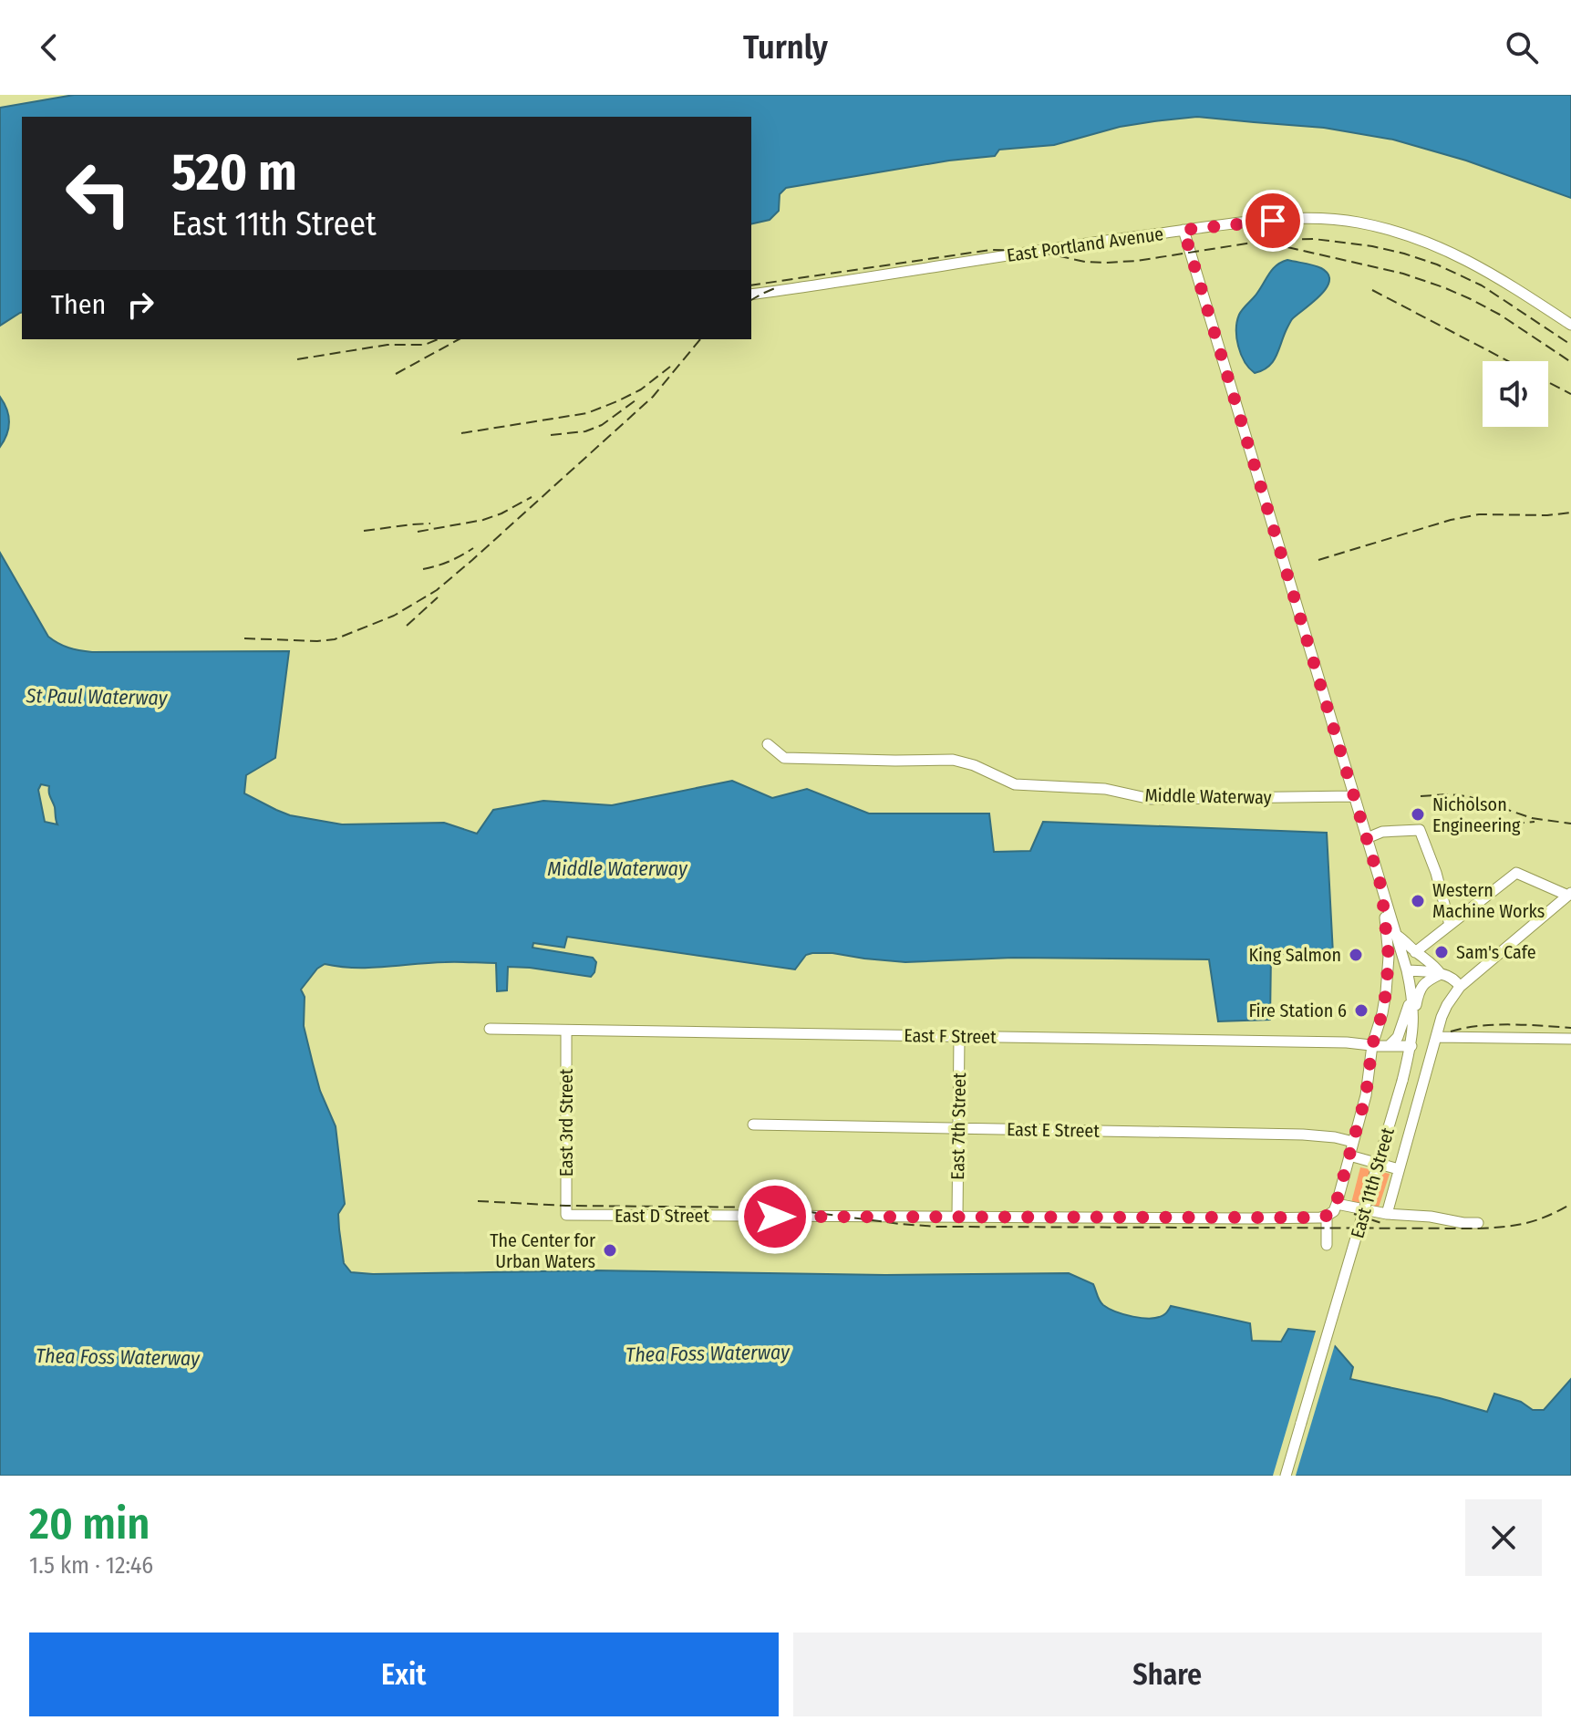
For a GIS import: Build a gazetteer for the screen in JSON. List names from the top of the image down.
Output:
{
  "streets": {
    "street": [
      "East Portland Avenue",
      "Middle Waterway",
      "East F Street",
      "East 3rd Street",
      "East 7th Street",
      "East E Street",
      "East 11th Street",
      "East D Street"
    ]
  },
  "crossings": [
    ["East Portland Avenue", "East 11th Street"],
    ["Middle Waterway", "East 11th Street"],
    ["East F Street", "East 3rd Street"],
    ["East F Street", "East 7th Street"],
    ["East F Street", "East 11th Street"],
    ["East 3rd Street", "East D Street"],
    ["East 7th Street", "East E Street"],
    ["East 7th Street", "East D Street"],
    ["East E Street", "East 11th Street"],
    ["East 11th Street", "East D Street"]
  ],
  "water": ["St Paul Waterway", "Middle Waterway", "Thea Foss Waterway"],
  "places": [
    "Nicholson Engineering",
    "Western Machine Works",
    "Sam's Cafe",
    "King Salmon",
    "Fire Station 6",
    "The Center for Urban Waters"
  ],
  "page": {
    "header": "Turnly",
    "turn": ["520 m", "East 11th Street"],
    "then": "Then",
    "heading": ["20 min", "1.5 km · 12:46"],
    "buttons": ["Exit", "Share"]
  }
}
